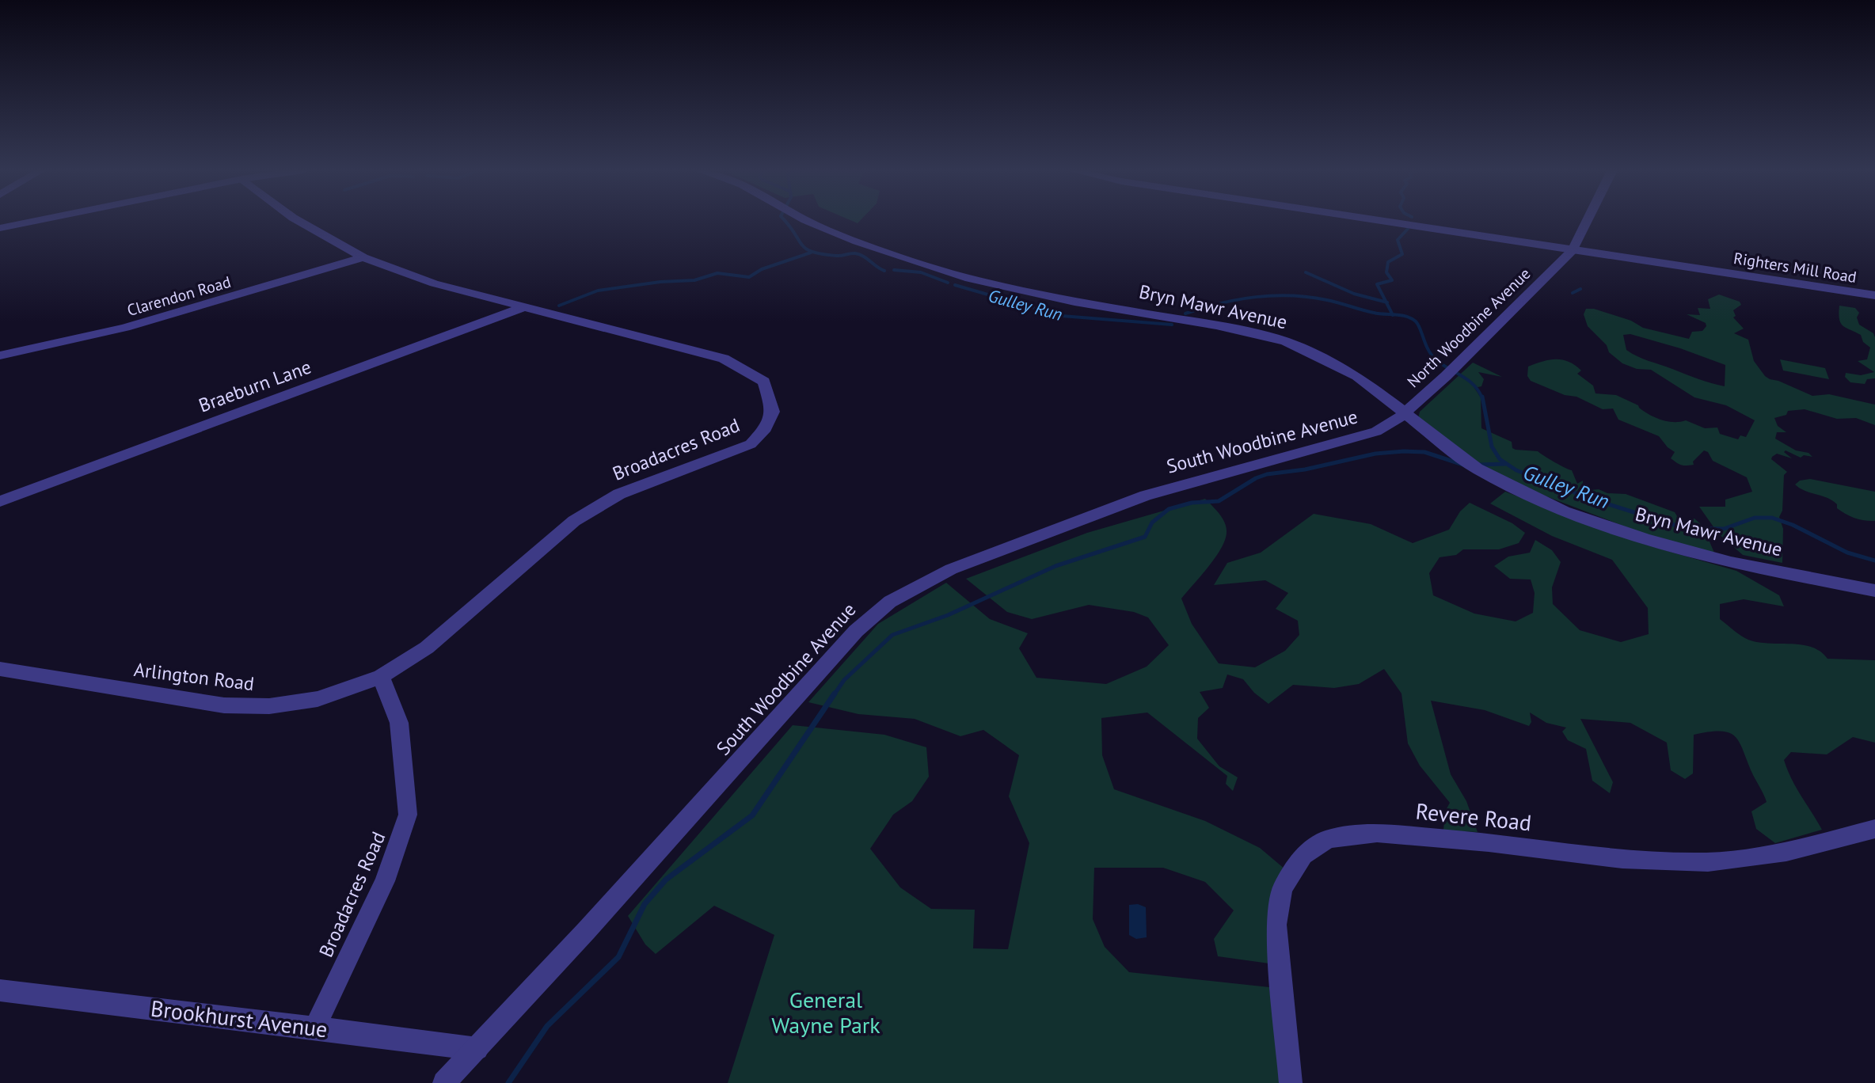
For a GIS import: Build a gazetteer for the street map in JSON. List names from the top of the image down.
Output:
{
  "streets": {
    "street": [
      "Righters Mill Road",
      "Clarendon Road",
      "Bryn Mawr Avenue",
      "North Woodbine Avenue",
      "Braeburn Lane",
      "South Woodbine Avenue",
      "Broadacres Road",
      "Arlington Road",
      "Revere Road",
      "Brookhurst Avenue"
    ]
  },
  "crossings": [
    ["Righters Mill Road", "North Woodbine Avenue"],
    ["Clarendon Road", "Broadacres Road"],
    ["Bryn Mawr Avenue", "North Woodbine Avenue"],
    ["Bryn Mawr Avenue", "South Woodbine Avenue"],
    ["North Woodbine Avenue", "South Woodbine Avenue"],
    ["Braeburn Lane", "Broadacres Road"],
    ["South Woodbine Avenue", "Brookhurst Avenue"],
    ["Broadacres Road", "Arlington Road"],
    ["Broadacres Road", "Brookhurst Avenue"]
  ],
  "water": ["Gulley Run"],
  "parks": ["General Wayne Park"]
}
